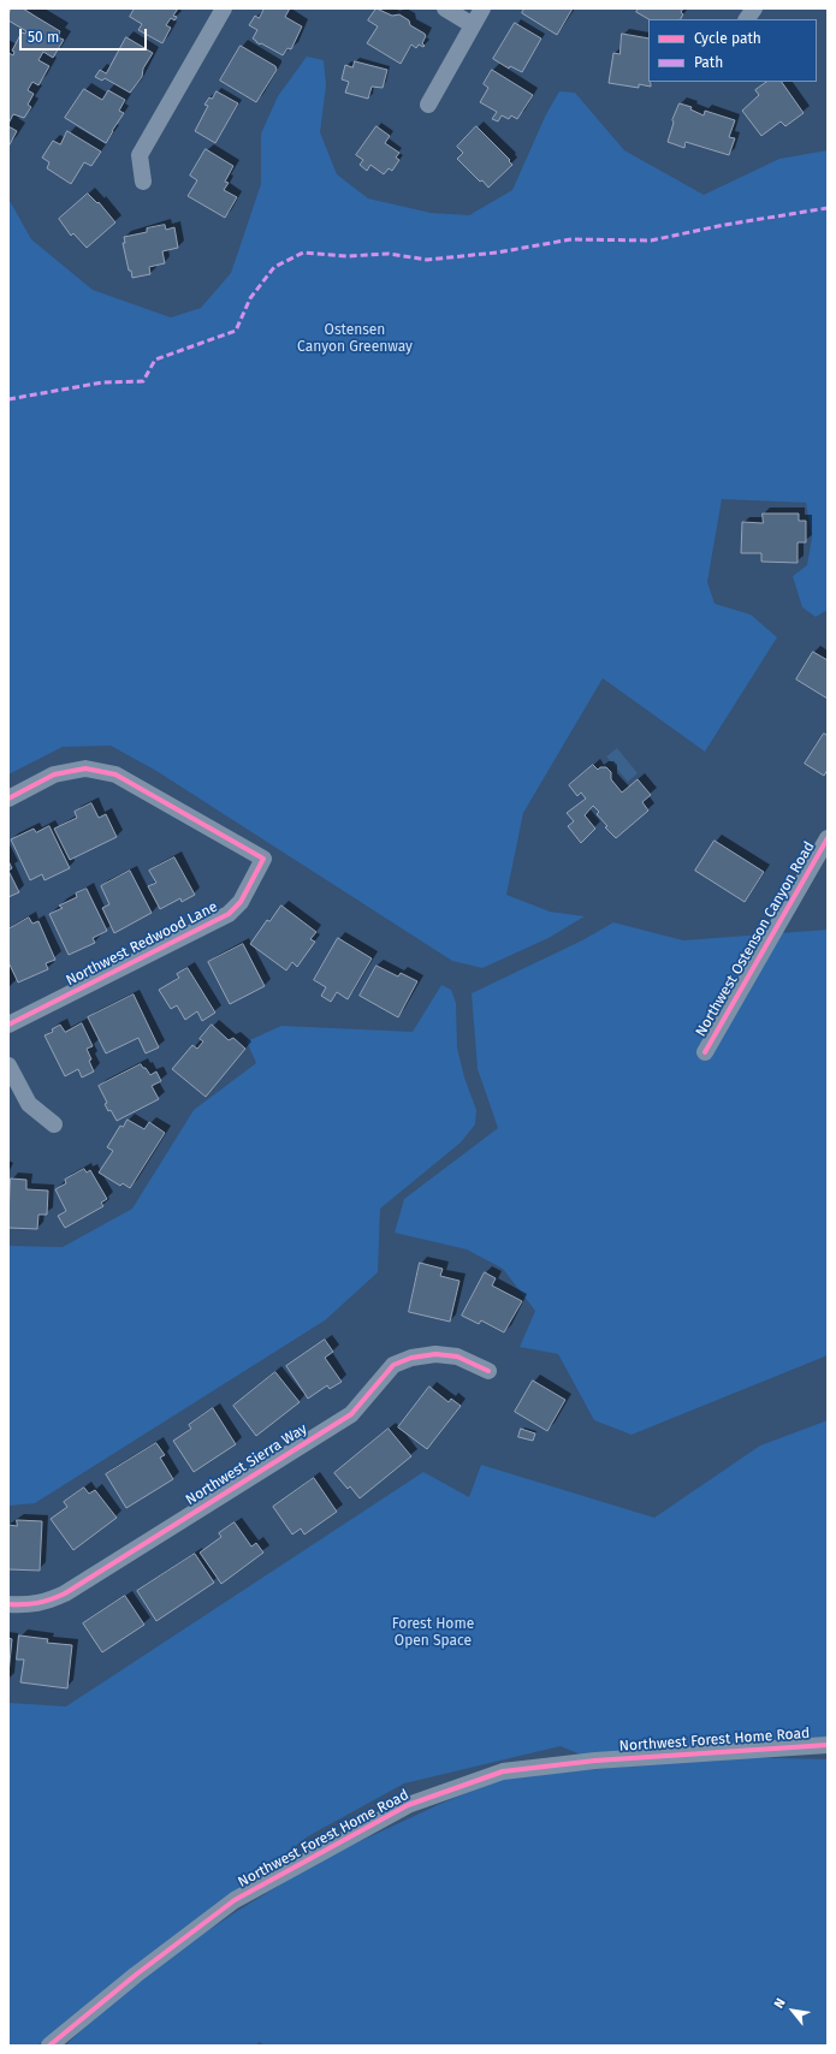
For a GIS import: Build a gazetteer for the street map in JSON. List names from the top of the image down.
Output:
{
  "streets": {
    "street": [
      "Northwest Ostenson Canyon Road",
      "Northwest Redwood Lane",
      "Northwest Sierra Way",
      "Northwest Forest Home Road"
    ]
  },
  "parks": ["Ostensen Canyon Greenway", "Forest Home Open Space"],
  "legend": ["Cycle path", "Path"],
  "scale_bar": "50 m",
  "north": "top left"
}
